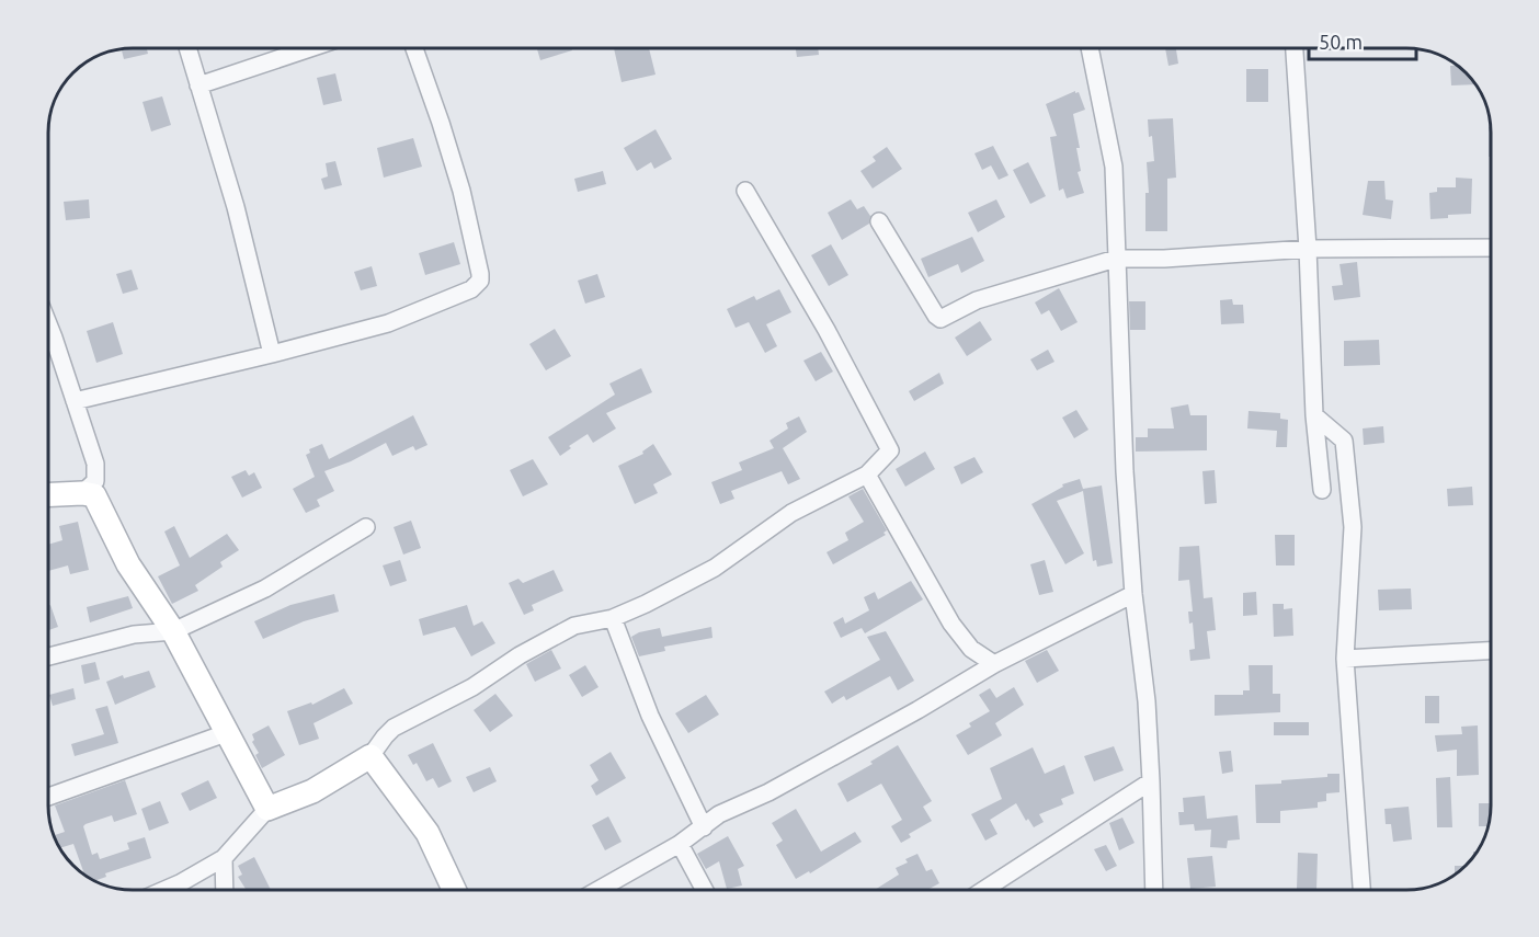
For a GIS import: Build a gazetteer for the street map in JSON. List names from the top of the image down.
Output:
{
  "scale_bar": "50 m"
}
